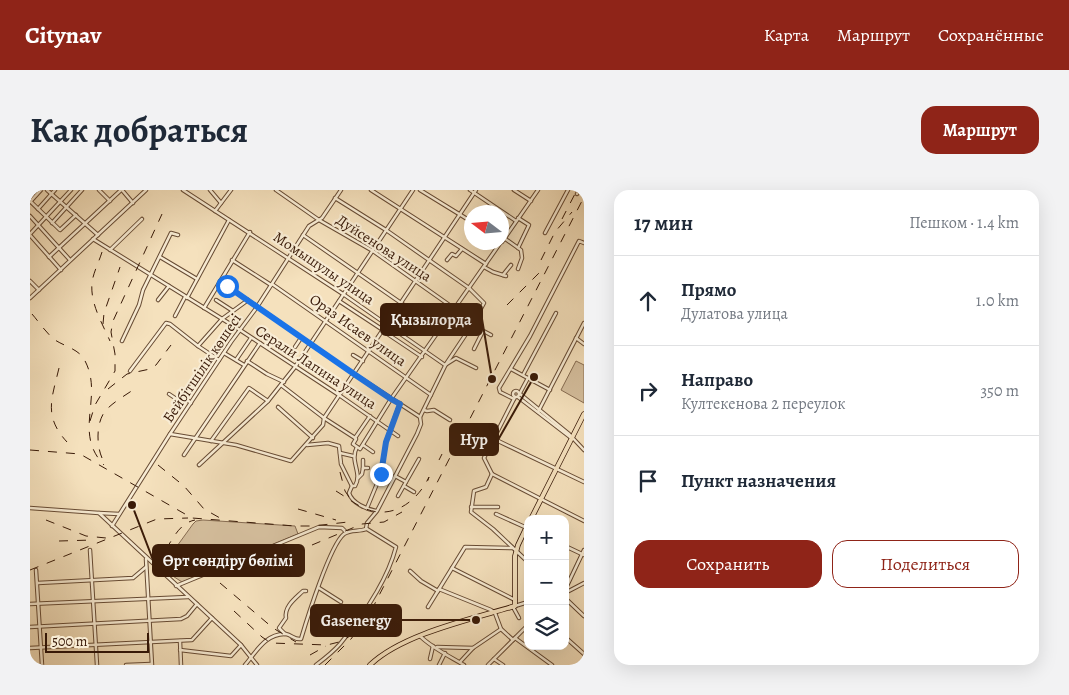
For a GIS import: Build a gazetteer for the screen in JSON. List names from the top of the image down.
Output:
{
  "streets": {
    "street": [
      "Дуйсенова улица",
      "Момышулы улица",
      "Ораз Исаев улица",
      "Серали Лапина улица",
      "Бейбітшілік көшесі"
    ]
  },
  "crossings": [
    ["Дуйсенова улица", "Бейбітшілік көшесі"],
    ["Момышулы улица", "Бейбітшілік көшесі"],
    ["Ораз Исаев улица", "Бейбітшілік көшесі"],
    ["Серали Лапина улица", "Бейбітшілік көшесі"]
  ],
  "places": [
    "Нур",
    "Қызылорда",
    "Өрт сөндіру бөлімі",
    "Gasenergy"
  ],
  "scale_bar": "500 m",
  "north": "left",
  "page": {
    "header": "Citynav",
    "nav": ["Карта", "Маршрут", "Сохранённые"],
    "title": "Как добраться",
    "buttons": [
      "Маршрут",
      ["Сохранить", "Поделиться"]
    ],
    "heading": ["17 мин", "Пешком · 1.4 km"],
    "list": [
      ["Прямо", "Дулатова улица", "1.0 km"],
      ["Направо", "Култекенова 2 переулок", "350 m"],
      "Пункт назначения"
    ],
    "map_buttons": ["+", "−"],
    "scale": "500 m"
  }
}
